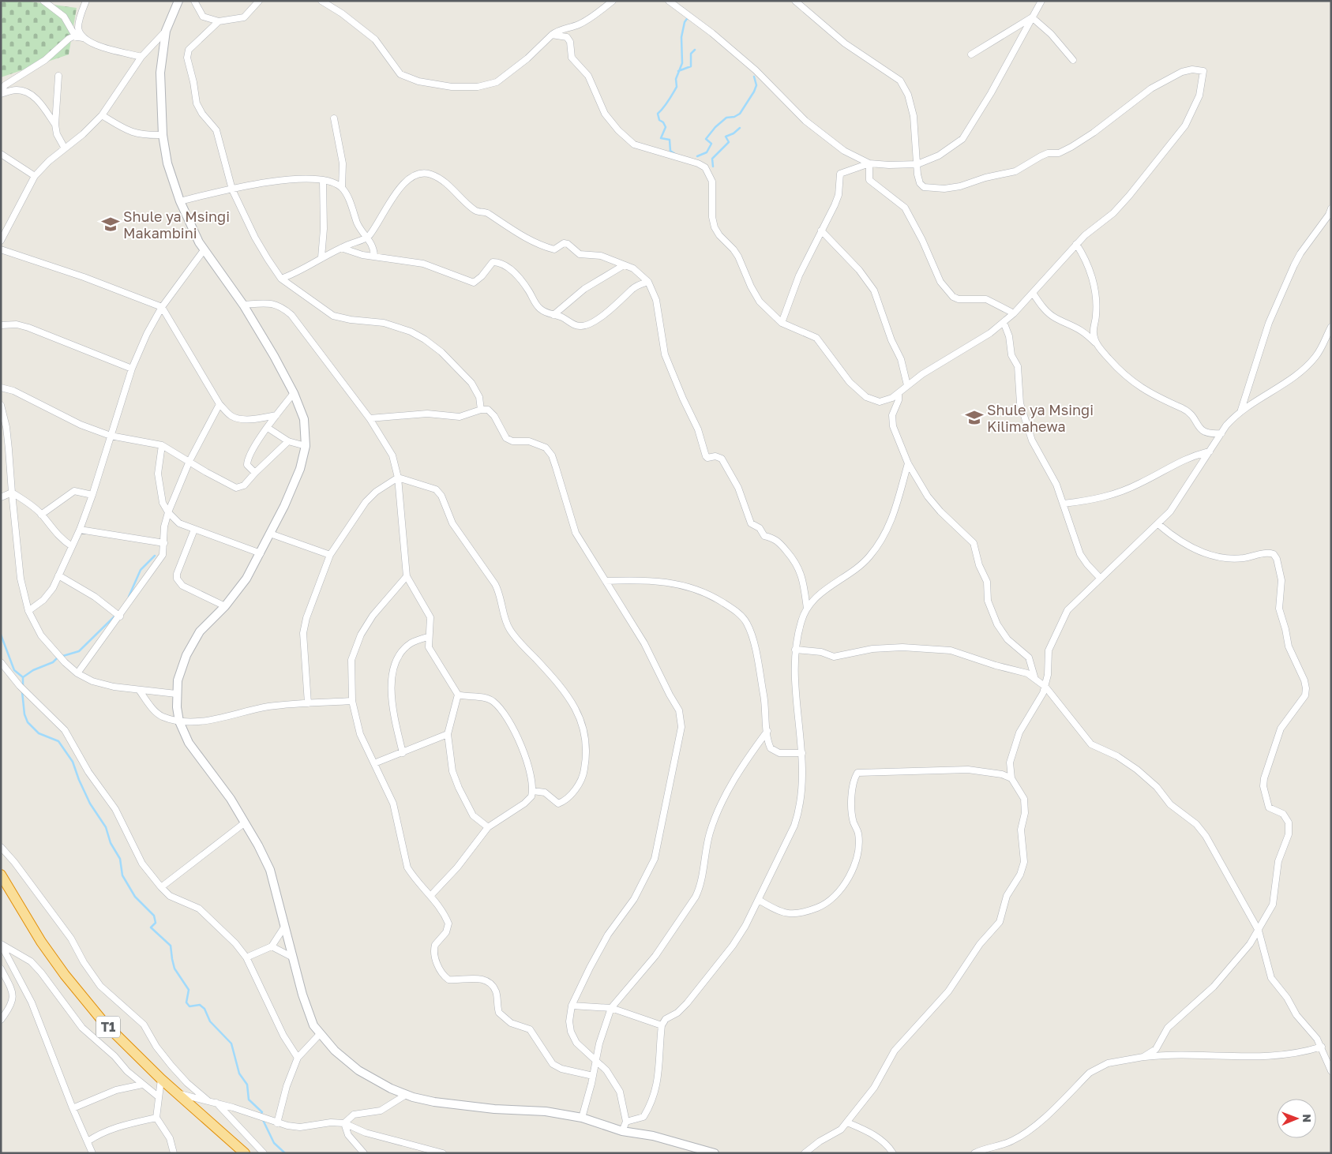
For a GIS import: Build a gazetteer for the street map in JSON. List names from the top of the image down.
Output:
{
  "streets": {
    "highway": ["T1"]
  },
  "places": {
    "school or university": ["Shule ya Msingi Makambini", "Shule ya Msingi Kilimahewa"]
  },
  "north": "right"
}
